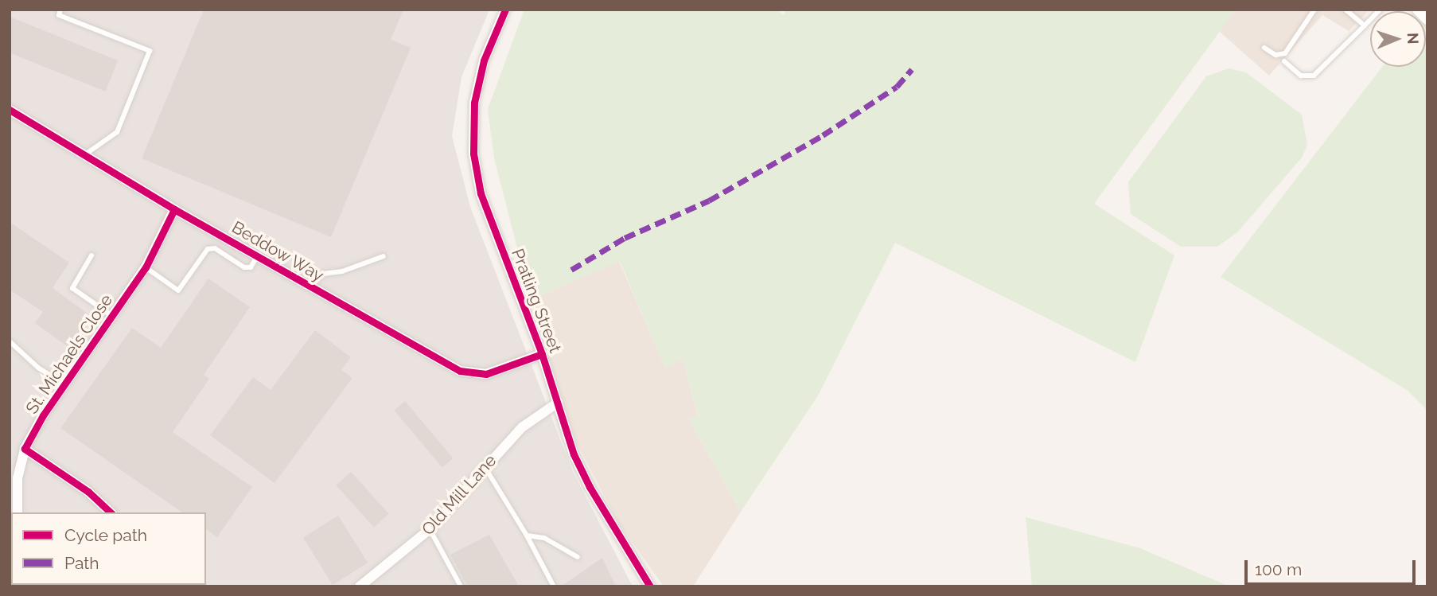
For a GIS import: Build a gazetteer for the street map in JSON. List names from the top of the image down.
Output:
{
  "streets": {
    "street": [
      "Beddow Way",
      "Pratling Street",
      "St. Michaels Close",
      "Old Mill Lane"
    ]
  },
  "crossings": [
    ["Beddow Way", "Pratling Street"],
    ["Beddow Way", "St. Michaels Close"],
    ["Pratling Street", "Old Mill Lane"]
  ],
  "legend": ["Cycle path", "Path"],
  "scale_bar": "100 m",
  "north": "right"
}
